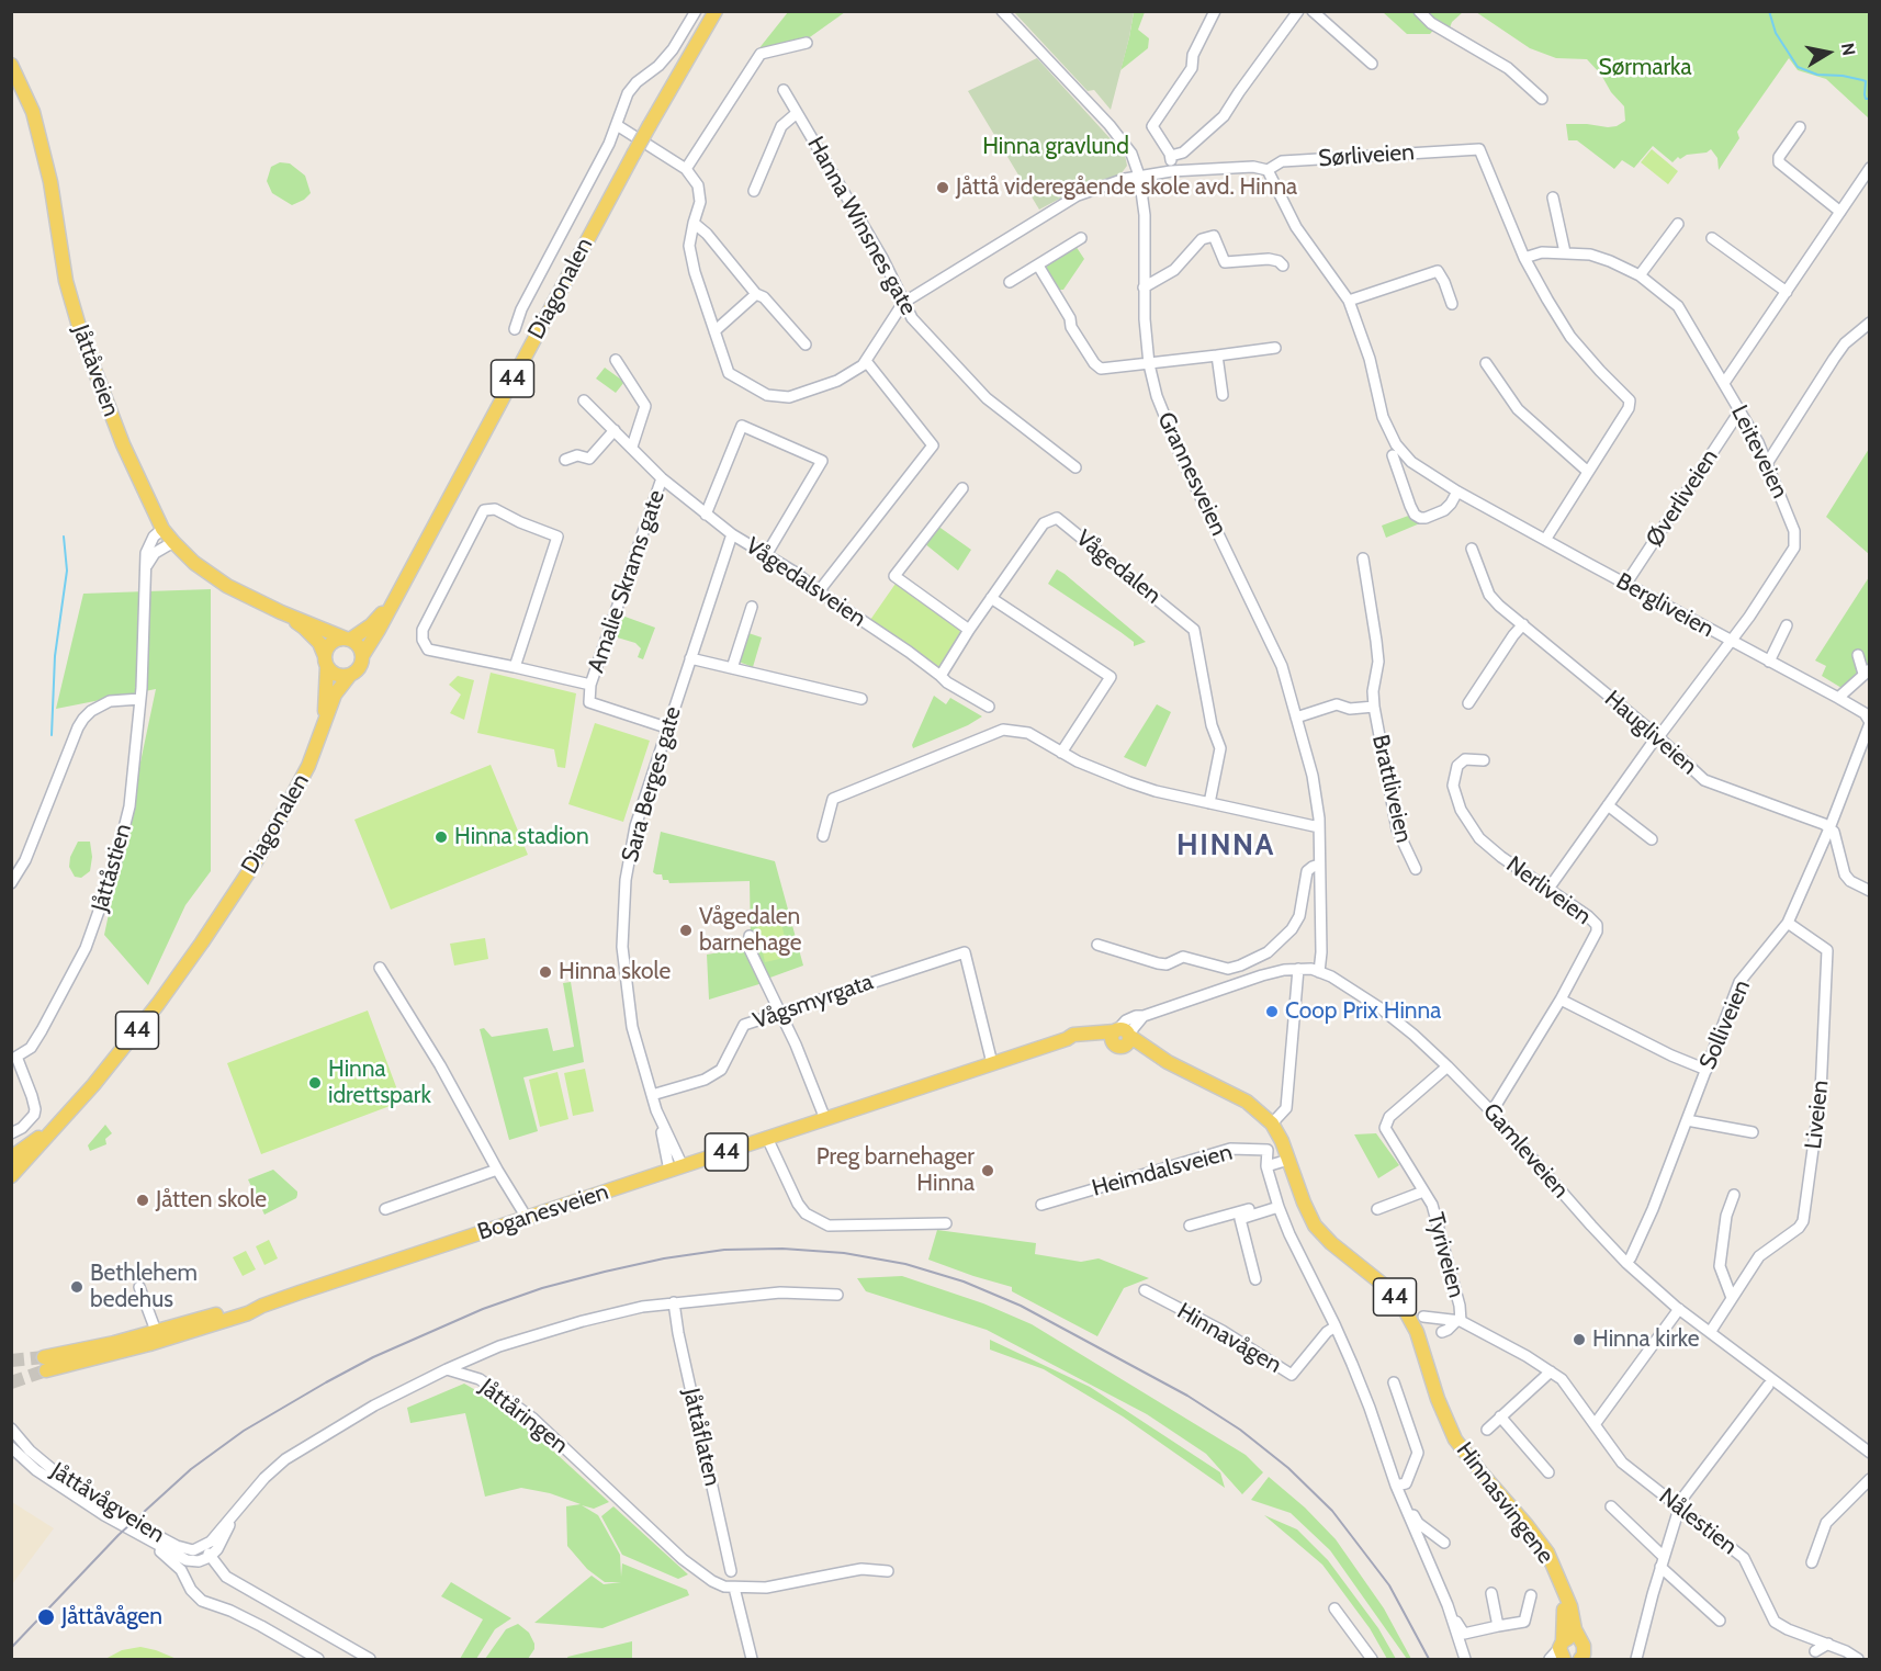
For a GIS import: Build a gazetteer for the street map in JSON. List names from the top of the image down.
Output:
{
  "streets": {
    "main road": [
      "Diagonalen",
      "Jåttåveien",
      "44",
      "Boganesveien",
      "Hinnasvingene"
    ],
    "street": [
      "Sørliveien",
      "Hanna Winsnes gate",
      "Leiteveien",
      "Grannesveien",
      "Øverliveien",
      "Vågedalen",
      "Amalie Skrams gate",
      "Vågedalsveien",
      "Bergliveien",
      "Haugliveien",
      "Sara Berges gate",
      "Brattliveien",
      "Jåttåstien",
      "Nerliveien",
      "Vågsmyrgata",
      "Solliveien",
      "Liveien",
      "Gamleveien",
      "Heimdalsveien",
      "Tyriveien",
      "Hinnavågen",
      "Jåttåringen",
      "Jåttåflaten",
      "Jåttåvågveien",
      "Nålestien"
    ]
  },
  "crossings": [
    ["Sørliveien", "Hanna Winsnes gate"],
    ["Sørliveien", "Leiteveien"],
    ["Sørliveien", "Grannesveien"],
    ["Sørliveien", "Bergliveien"],
    ["Diagonalen", "Jåttåveien"],
    ["Diagonalen", "44"],
    ["Jåttåveien", "44"],
    ["Jåttåveien", "Jåttåstien"],
    ["44", "Hinnasvingene"],
    ["Leiteveien", "Øverliveien"],
    ["Leiteveien", "Bergliveien"],
    ["Grannesveien", "Brattliveien"],
    ["Grannesveien", "Gamleveien"],
    ["Øverliveien", "Bergliveien"],
    ["Vågedalen", "Vågedalsveien"],
    ["Amalie Skrams gate", "Vågedalsveien"],
    ["Vågedalsveien", "Sara Berges gate"],
    ["Bergliveien", "Solliveien"],
    ["Haugliveien", "Solliveien"],
    ["Sara Berges gate", "Vågsmyrgata"],
    ["Sara Berges gate", "Boganesveien"],
    ["Nerliveien", "Gamleveien"],
    ["Vågsmyrgata", "Boganesveien"],
    ["Solliveien", "Liveien"],
    ["Solliveien", "Gamleveien"],
    ["Liveien", "Gamleveien"],
    ["Gamleveien", "Boganesveien"],
    ["Gamleveien", "Tyriveien"],
    ["Gamleveien", "Hinnasvingene"],
    ["Boganesveien", "Hinnasvingene"],
    ["Tyriveien", "Nålestien"]
  ],
  "districts": ["HINNA"],
  "parks": ["Sørmarka", "Hinna gravlund"],
  "places": [
    "Jåttå videregående skole avd. Hinna",
    "Hinna stadion",
    "Vågedalen barnehage",
    "Hinna skole",
    "Coop Prix Hinna",
    "Hinna idrettspark",
    "Preg barnehager Hinna",
    "Jåtten skole",
    "Bethlehem bedehus",
    "Hinna kirke",
    "Jåttåvågen"
  ],
  "north": "right"
}
